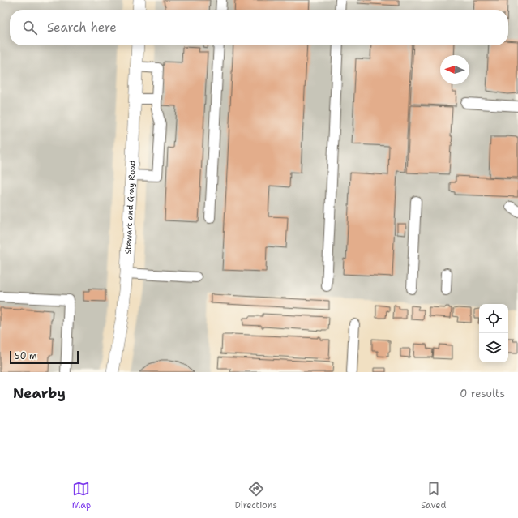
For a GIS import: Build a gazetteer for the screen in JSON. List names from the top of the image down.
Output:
{
  "streets": {
    "main road": ["Stewart and Gray Road"]
  },
  "scale_bar": "50 m",
  "north": "left",
  "page": {
    "search": "Search here",
    "scale": "50 m",
    "heading": ["Nearby", "0 results"],
    "nav": ["Map", "Directions", "Saved"]
  }
}
